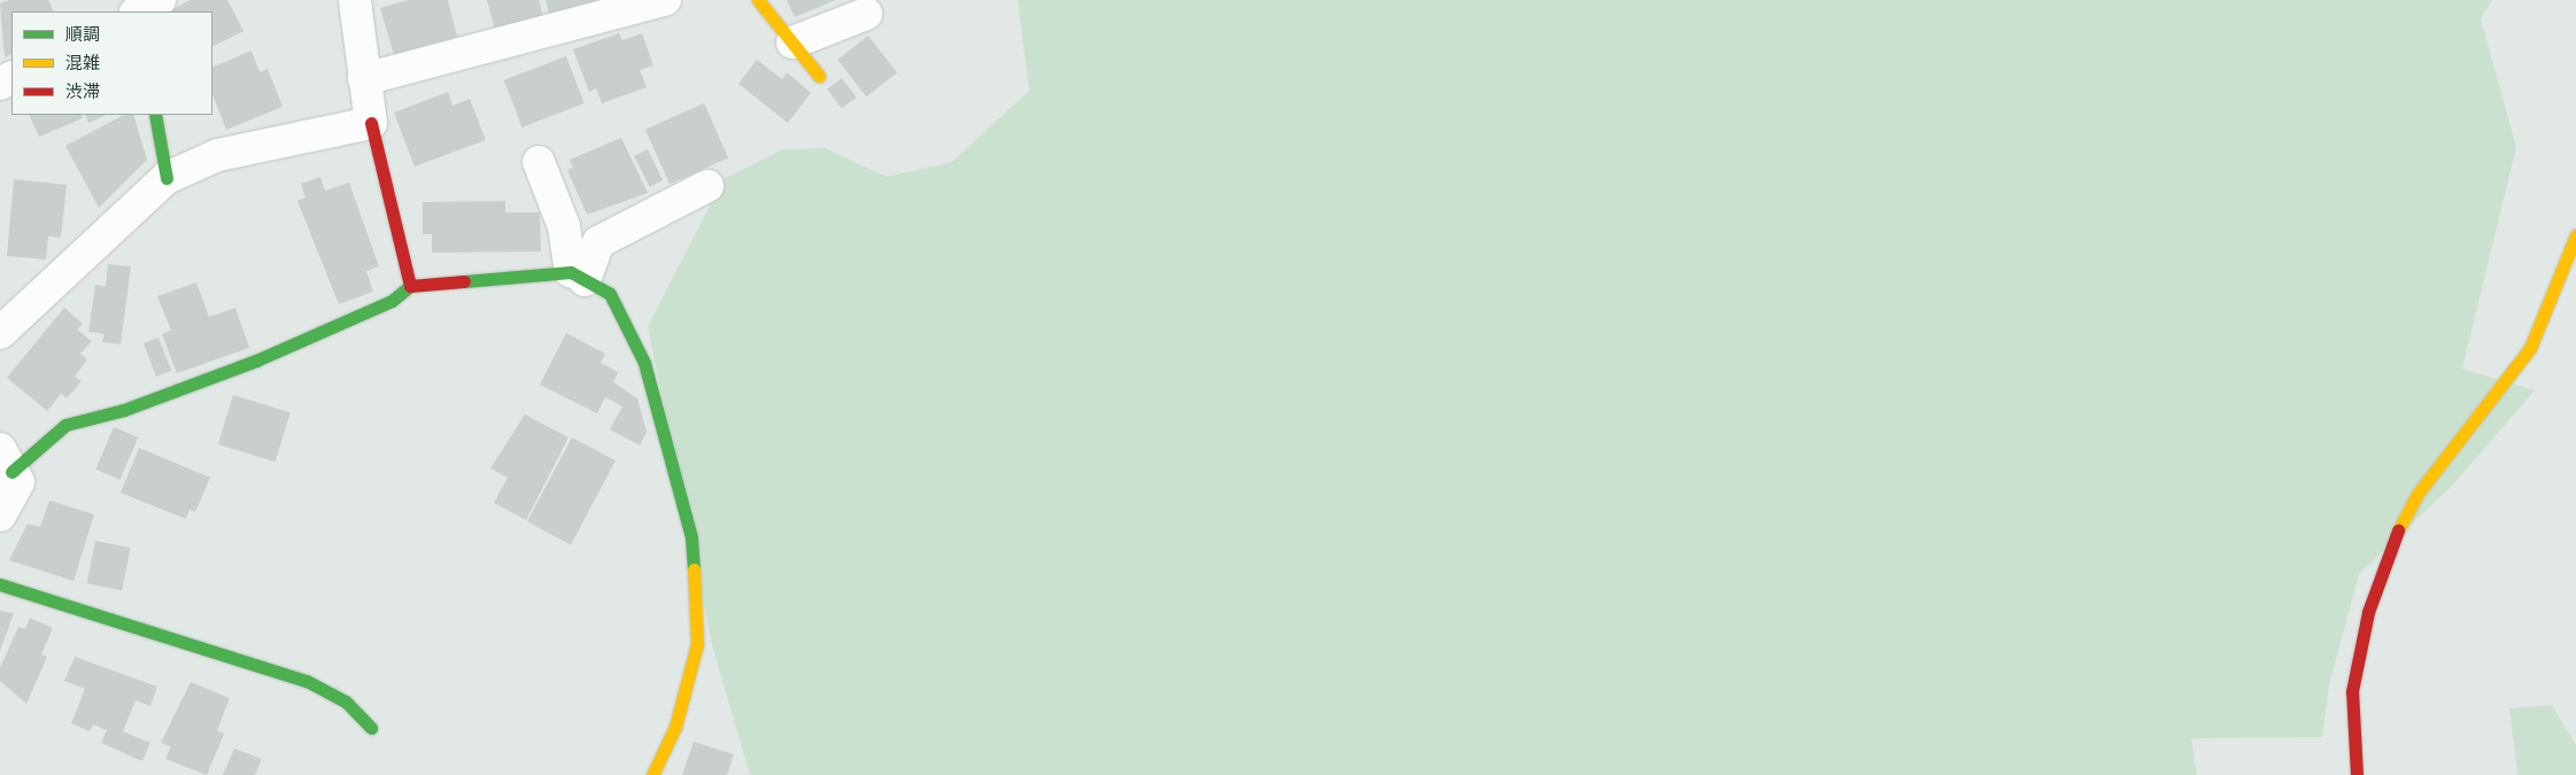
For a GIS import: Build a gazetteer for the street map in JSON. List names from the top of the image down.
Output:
{
  "legend": ["順調", "混雑", "渋滞"]
}
